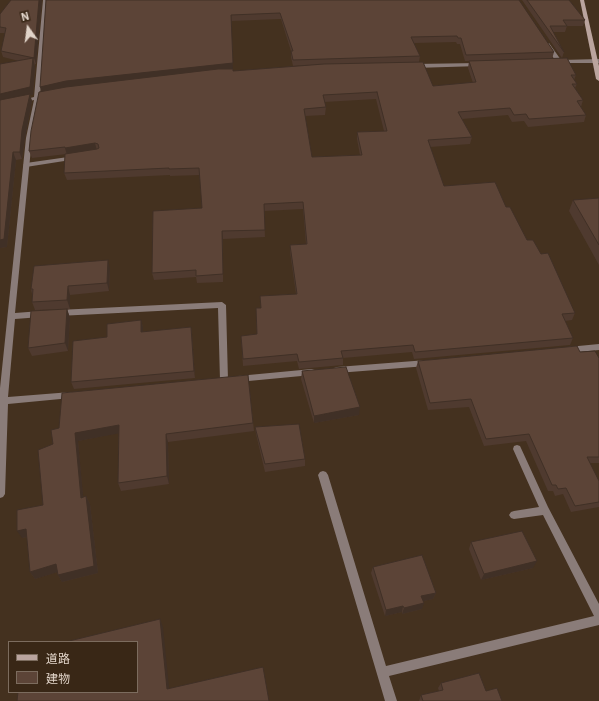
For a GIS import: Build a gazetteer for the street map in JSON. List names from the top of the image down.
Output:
{
  "legend": ["道路", "建物"],
  "north": "top"
}
